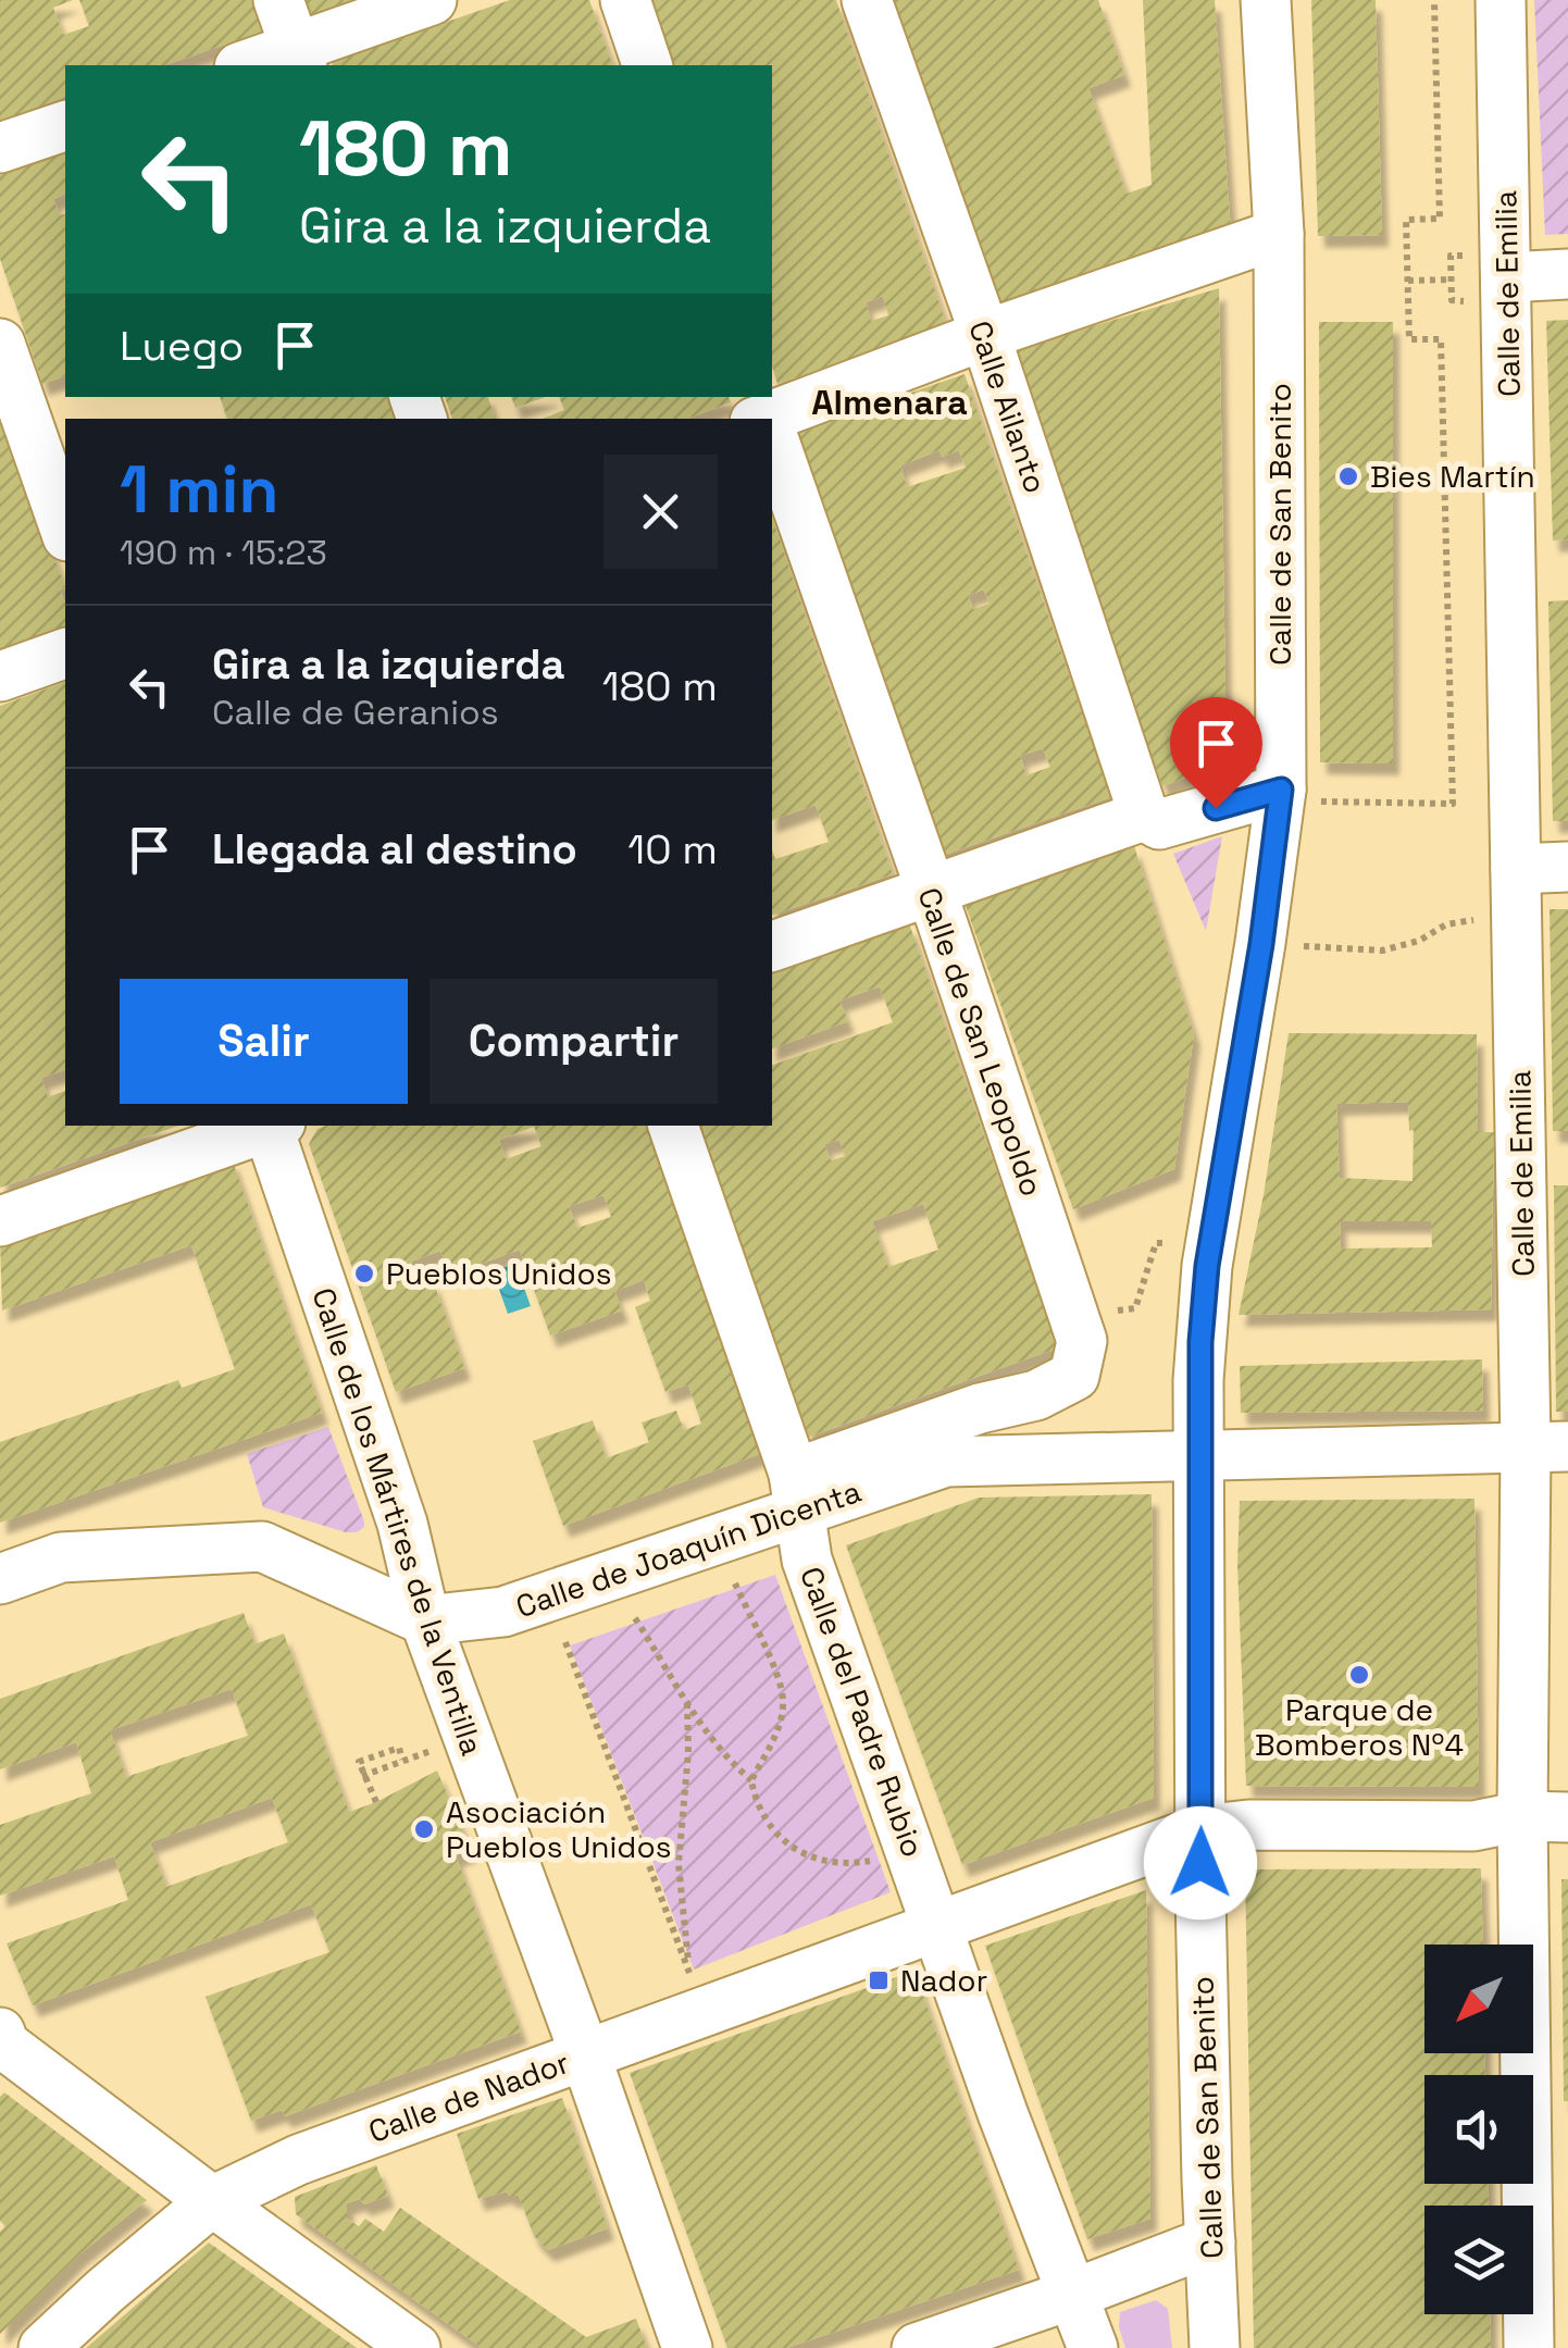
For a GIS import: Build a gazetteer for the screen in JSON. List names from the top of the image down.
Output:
{
  "streets": {
    "street": [
      "Calle de Emilia",
      "Calle Ailanto",
      "Calle de San Benito",
      "Calle de San Leopoldo",
      "Calle de los Mártires de la Ventilla",
      "Calle de Joaquín Dicenta",
      "Calle del Padre Rubio",
      "Calle de Nador"
    ]
  },
  "crossings": [
    ["Calle de Emilia", "Calle de Joaquín Dicenta"],
    ["Calle de Emilia", "Calle de Nador"],
    ["Calle de San Benito", "Calle de Joaquín Dicenta"],
    ["Calle de San Benito", "Calle de Nador"],
    ["Calle de San Leopoldo", "Calle de Joaquín Dicenta"],
    ["Calle de San Leopoldo", "Calle del Padre Rubio"],
    ["Calle de los Mártires de la Ventilla", "Calle de Joaquín Dicenta"],
    ["Calle de los Mártires de la Ventilla", "Calle de Nador"],
    ["Calle de Joaquín Dicenta", "Calle del Padre Rubio"],
    ["Calle del Padre Rubio", "Calle de Nador"]
  ],
  "districts": ["Almenara"],
  "places": {
    "other": [
      "Bies Martín",
      "Pueblos Unidos",
      "Parque de Bomberos Nº4",
      "Asociación Pueblos Unidos"
    ],
    "transit": ["Nador"]
  },
  "north": "bottom left",
  "page": {
    "turn": ["180 m", "Gira a la izquierda"],
    "then": "Luego",
    "heading": ["1 min", "190 m · 15:23"],
    "list": [
      {
        "name": "Gira a la izquierda",
        "note": "Calle de Geranios",
        "value": "180 m"
      },
      {
        "name": "Llegada al destino",
        "value": "10 m"
      }
    ],
    "buttons": ["Salir", "Compartir"]
  }
}
